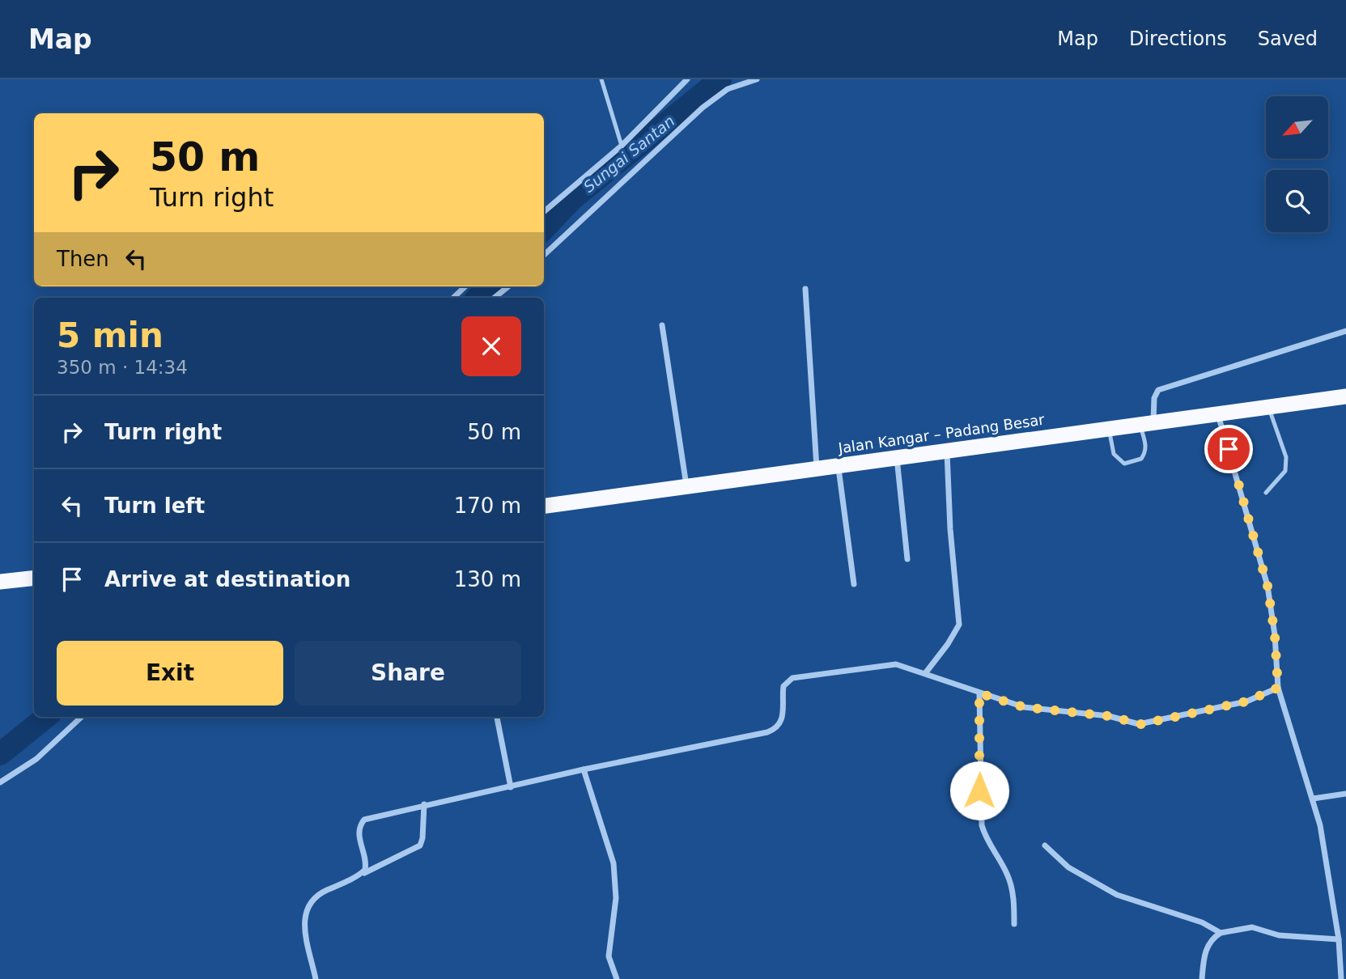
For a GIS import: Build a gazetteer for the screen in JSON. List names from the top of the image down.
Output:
{
  "streets": {
    "highway": ["Jalan Kangar – Padang Besar"]
  },
  "water": ["Sungai Santan"],
  "north": "bottom left",
  "page": {
    "header": "Map",
    "nav": ["Map", "Directions", "Saved"],
    "turn": ["50 m", "Turn right"],
    "then": "Then",
    "heading": ["5 min", "350 m · 14:34"],
    "list": [
      {
        "name": "Turn right",
        "value": "50 m"
      },
      {
        "name": "Turn left",
        "value": "170 m"
      },
      {
        "name": "Arrive at destination",
        "value": "130 m"
      }
    ],
    "buttons": ["Exit", "Share"]
  }
}
